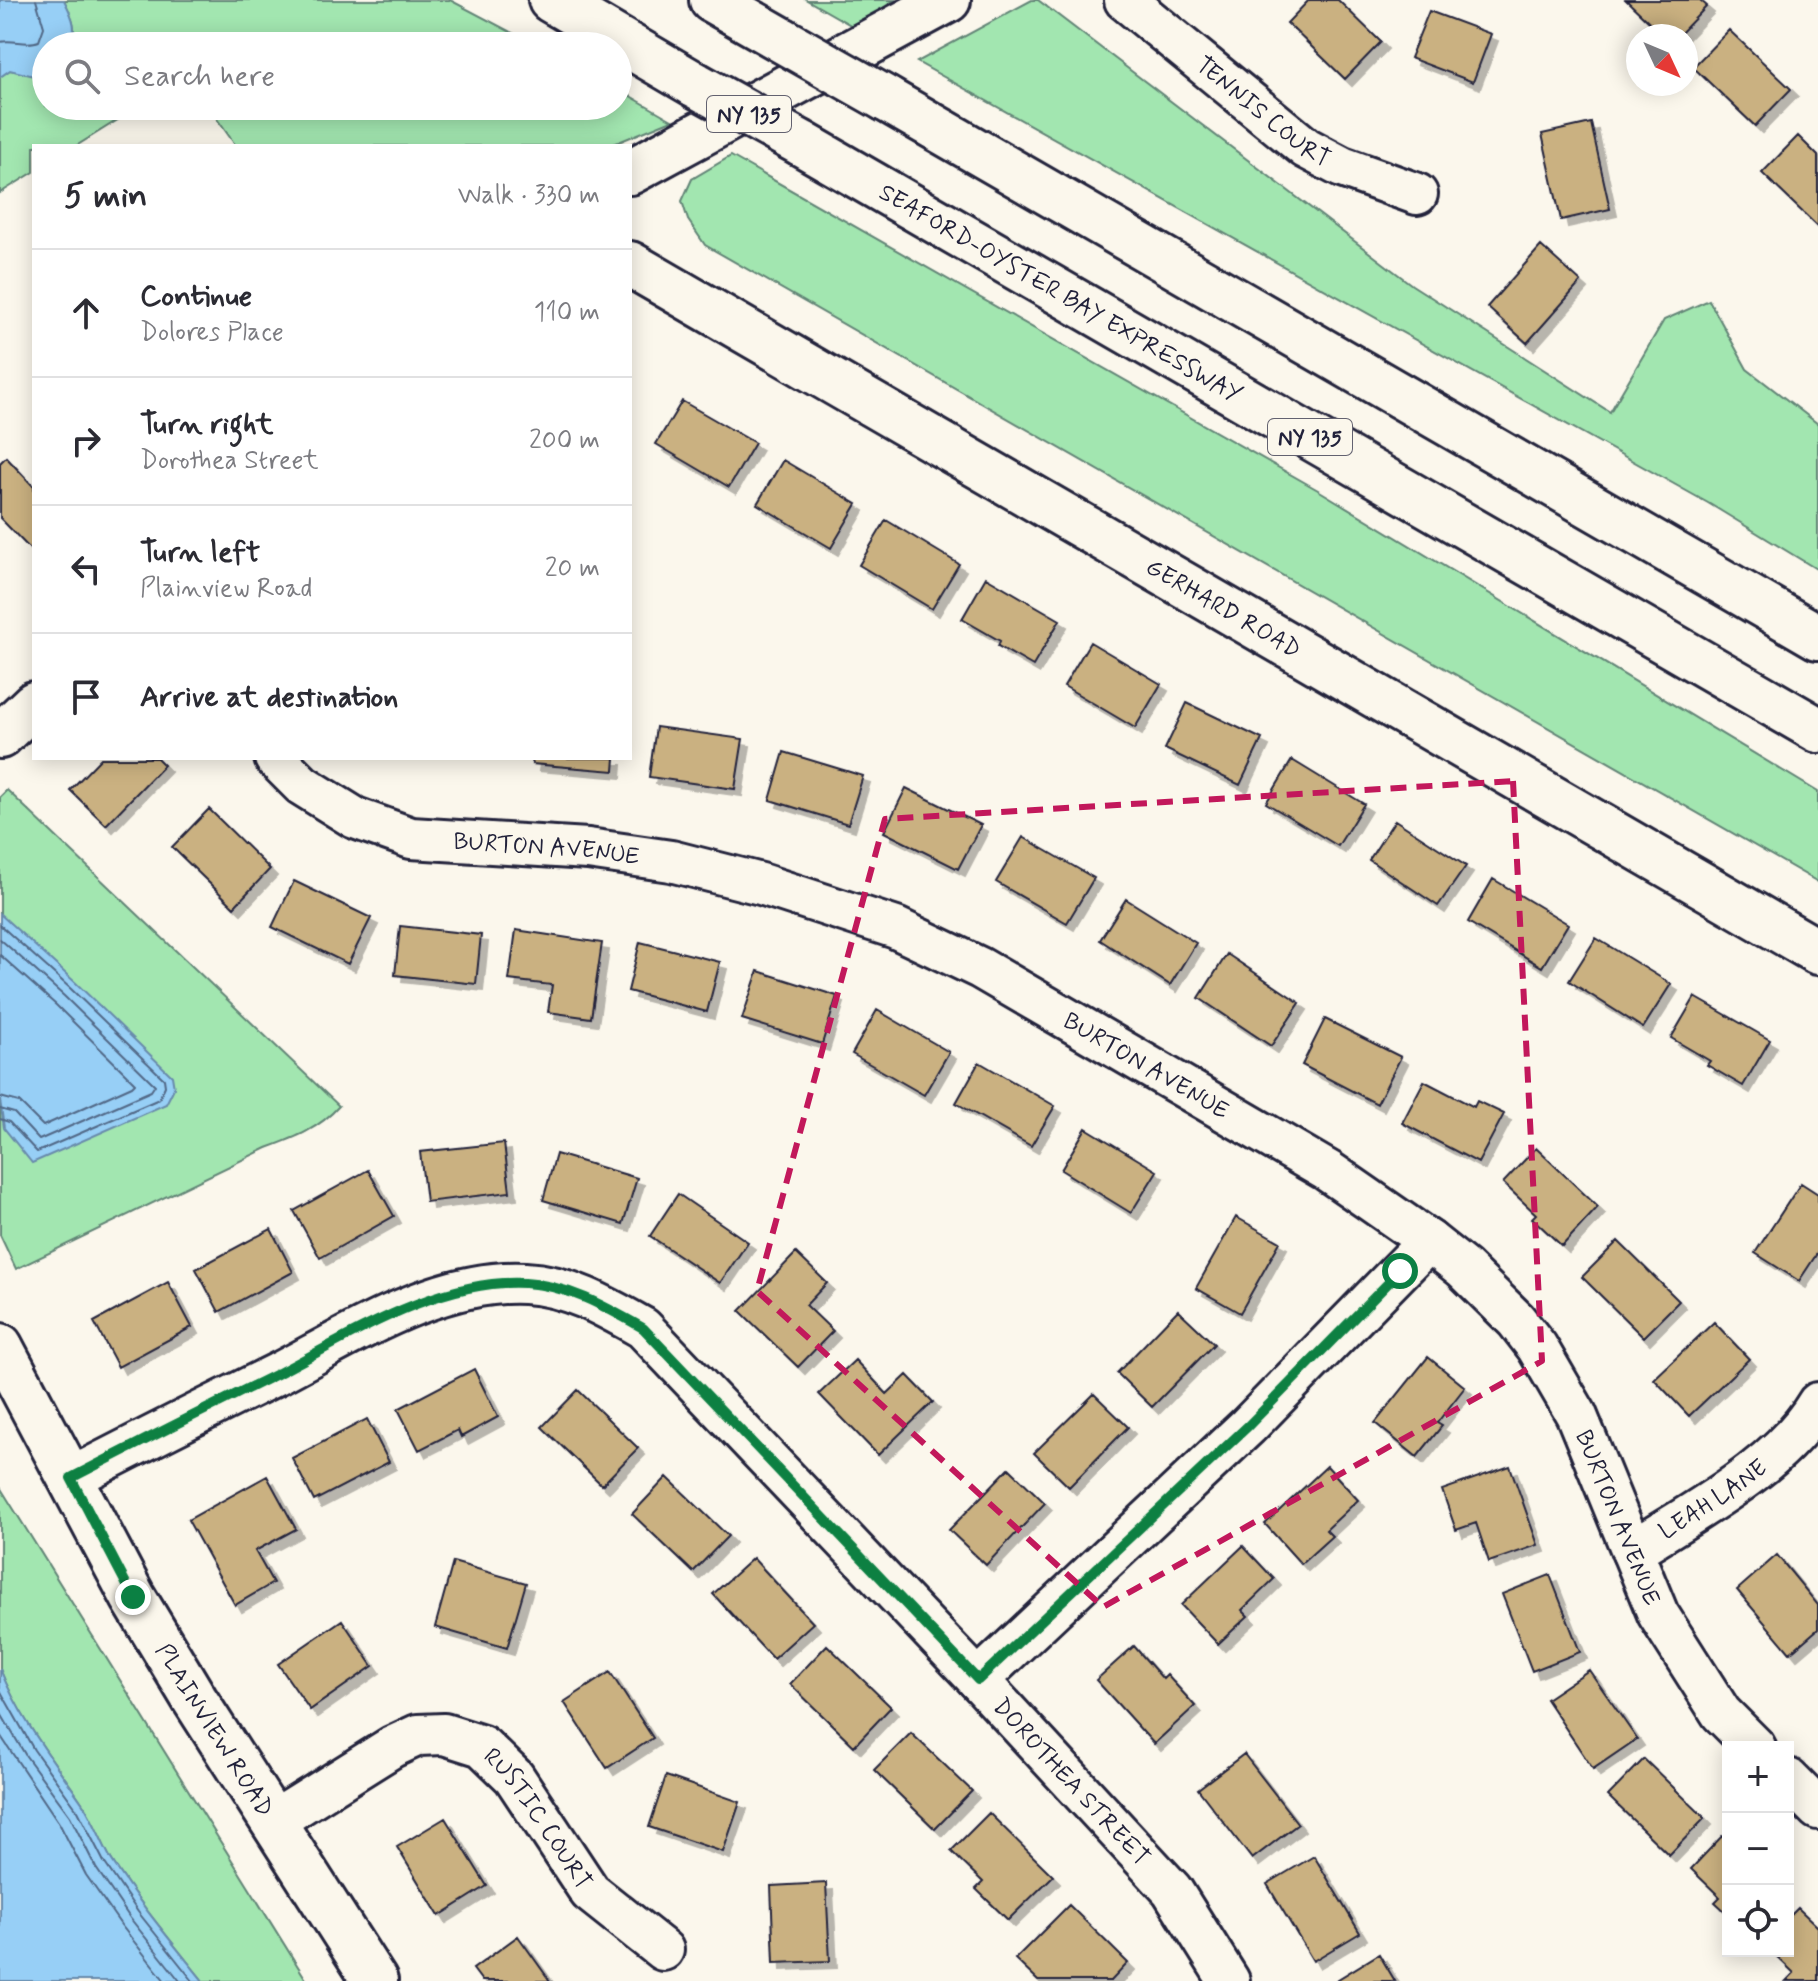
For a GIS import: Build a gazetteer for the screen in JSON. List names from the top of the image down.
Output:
{
  "streets": {
    "main road": [
      "NY 135",
      "SEAFORD-OYSTER BAY EXPRESSWAY",
      "GERHARD ROAD",
      "PLAINVIEW ROAD"
    ],
    "street": [
      "TENNIS COURT",
      "BURTON AVENUE",
      "LEAH LANE",
      "DOROTHEA STREET",
      "RUSTIC COURT"
    ]
  },
  "crossings": [
    ["BURTON AVENUE", "LEAH LANE"],
    ["PLAINVIEW ROAD", "DOROTHEA STREET"],
    ["PLAINVIEW ROAD", "RUSTIC COURT"]
  ],
  "north": "bottom right",
  "page": {
    "search": "Search here",
    "heading": ["5 min", "Walk · 330 m"],
    "list": [
      ["Continue", "Dolores Place", "110 m"],
      ["Turn right", "Dorothea Street", "200 m"],
      ["Turn left", "Plainview Road", "20 m"],
      "Arrive at destination"
    ],
    "map_buttons": ["+", "−"]
  }
}
